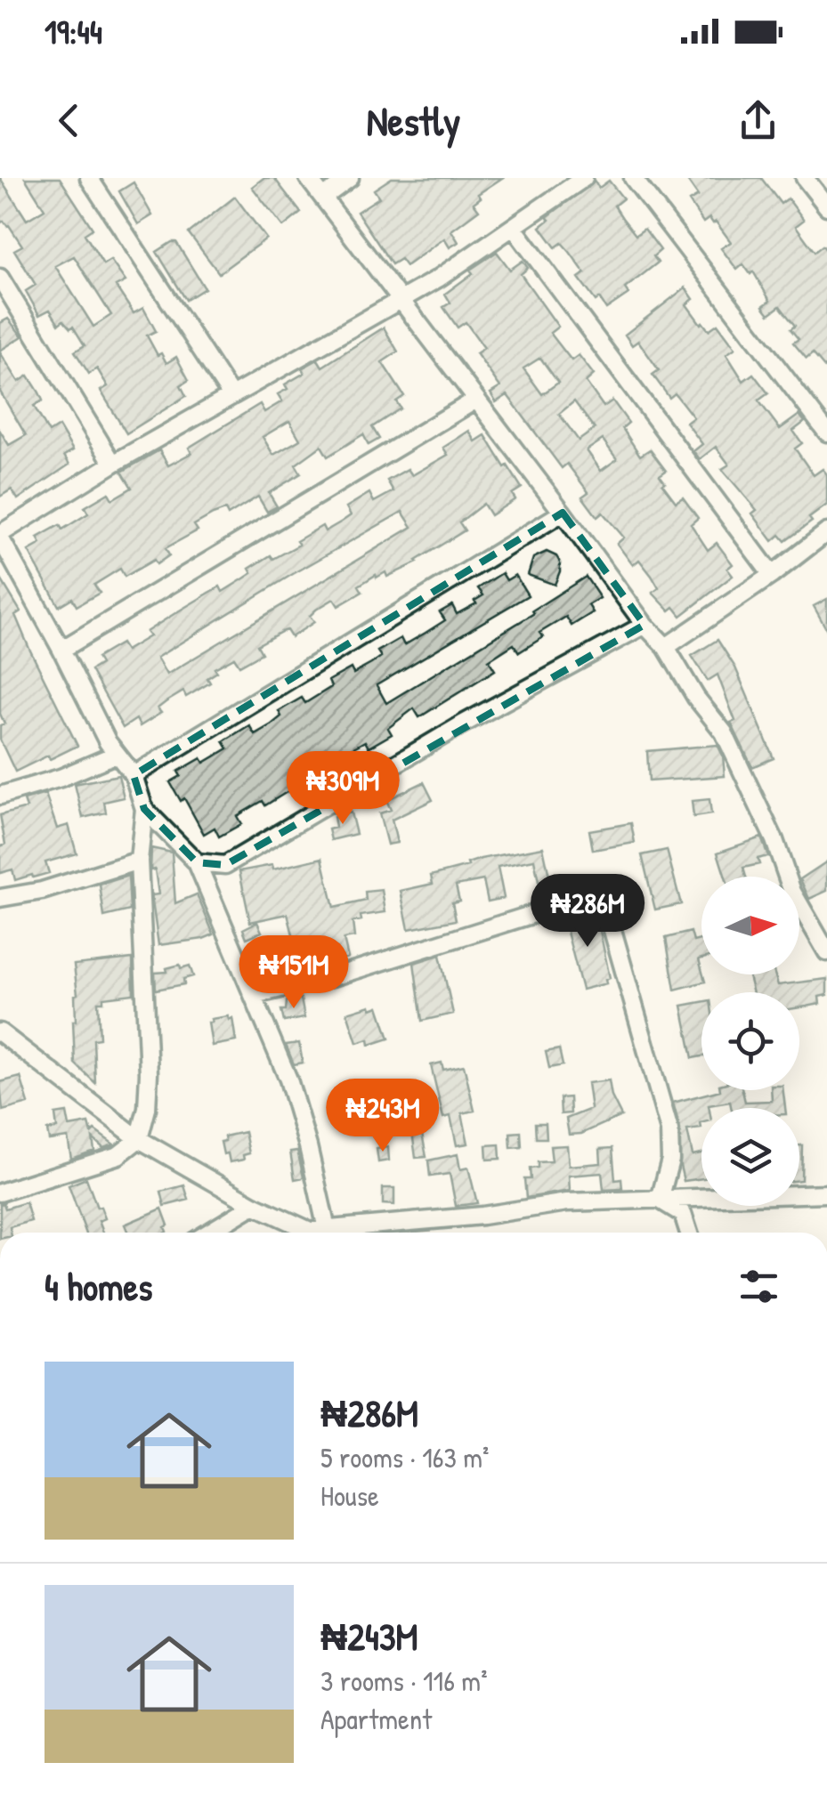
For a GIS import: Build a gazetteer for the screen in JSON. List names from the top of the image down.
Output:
{
  "north": "right",
  "page": {
    "status": "19:44",
    "header": "Nestly",
    "price": [
      "₦309M",
      "₦286M",
      "₦151M",
      "₦243M"
    ],
    "heading": "4 homes",
    "list": [
      {
        "name": "₦286M",
        "note": "5 rooms · 163 m² · House"
      },
      {
        "name": "₦243M",
        "note": "3 rooms · 116 m² · Apartment"
      }
    ]
  }
}
